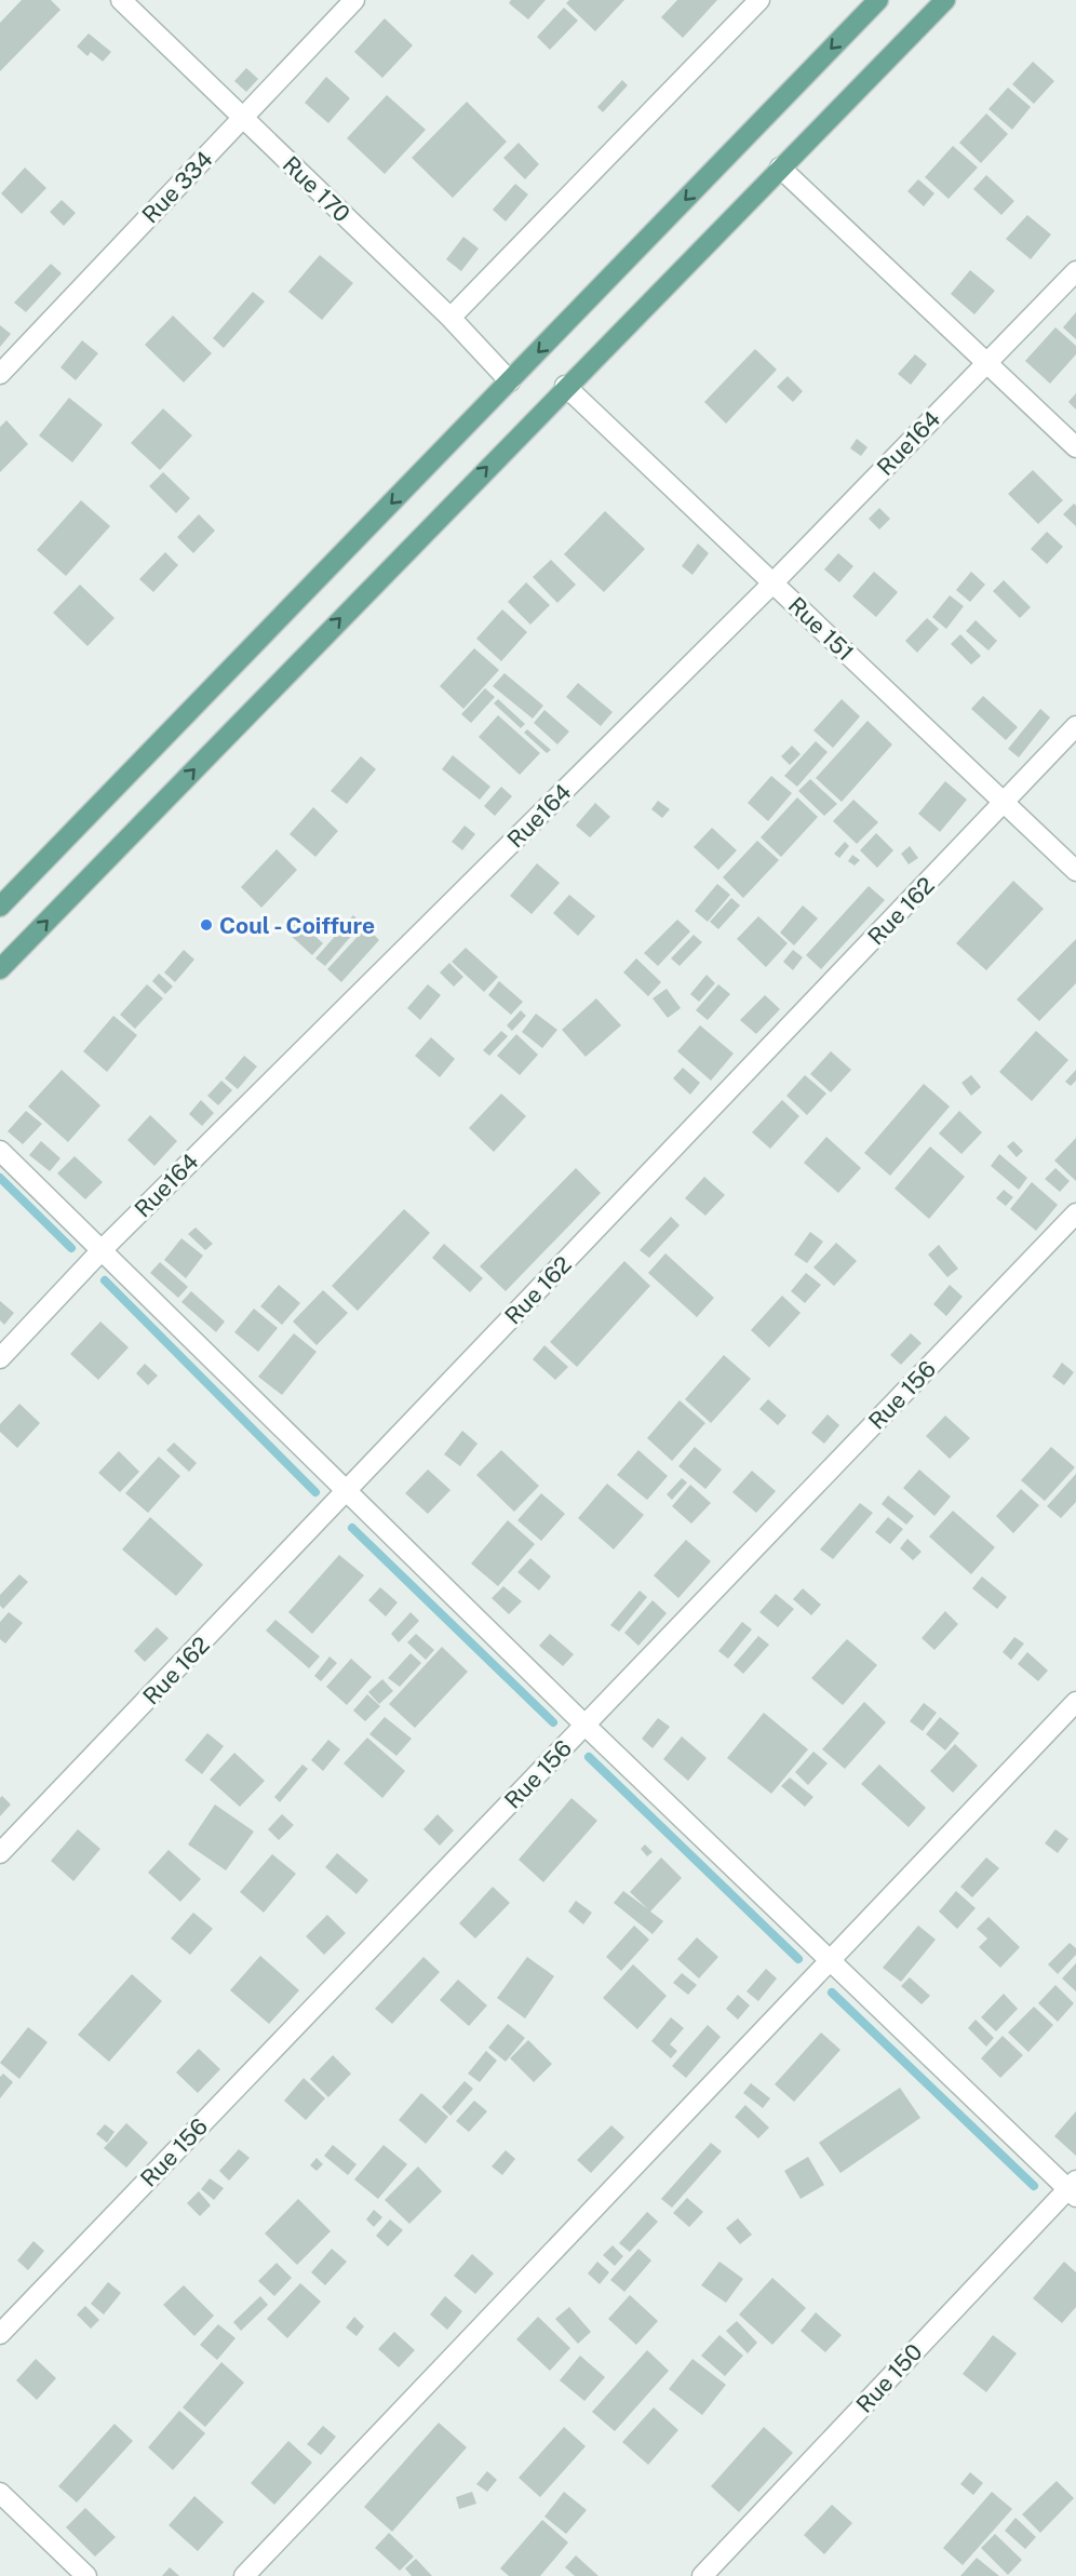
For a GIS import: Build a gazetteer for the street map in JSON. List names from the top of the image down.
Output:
{
  "streets": {
    "street": [
      "Rue 334",
      "Rue 170",
      "Rue164",
      "Rue 151",
      "Rue 162",
      "Rue 156",
      "Rue 150"
    ]
  },
  "crossings": [
    ["Rue 334", "Rue 170"],
    ["Rue164", "Rue 151"],
    ["Rue 151", "Rue 162"]
  ],
  "places": ["Coul - Coiffure"]
}
